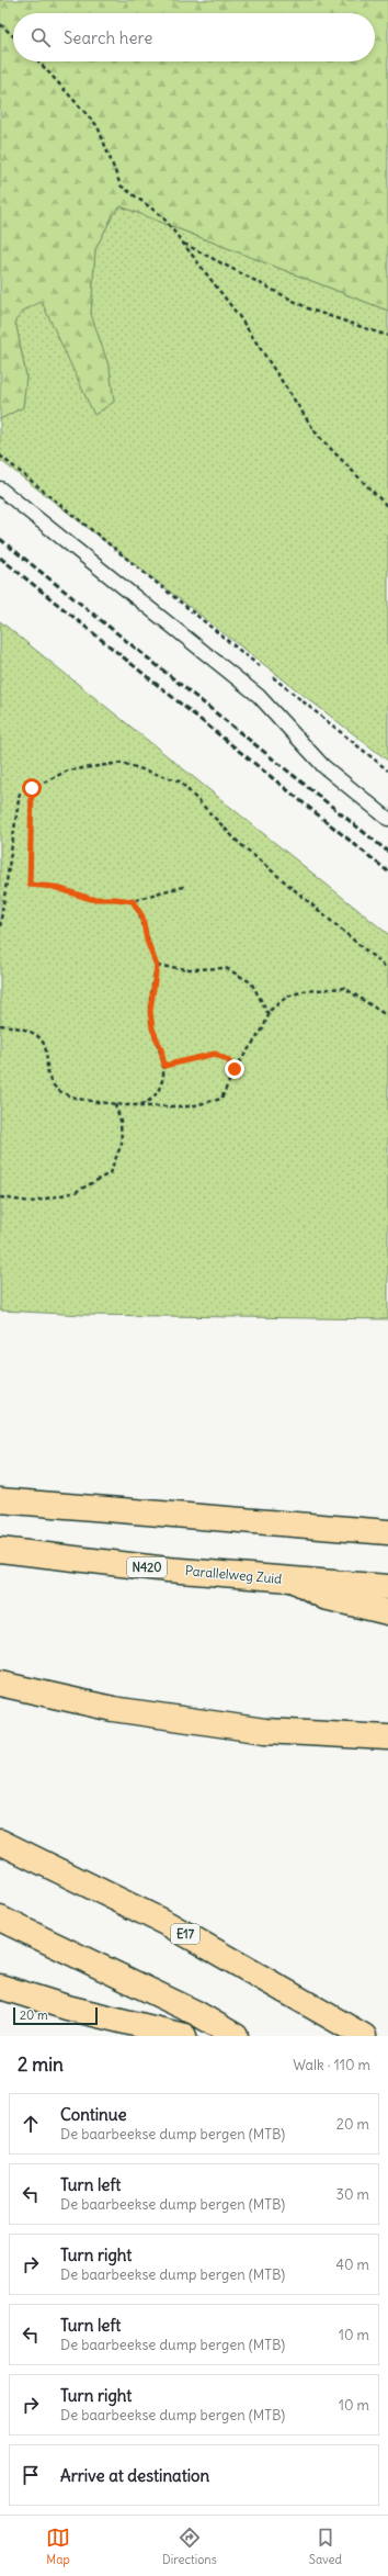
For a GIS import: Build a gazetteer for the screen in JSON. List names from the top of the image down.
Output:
{
  "streets": {
    "highway": ["N420", "Parallelweg Zuid", "E17"]
  },
  "scale_bar": "20 m",
  "page": {
    "search": "Search here",
    "scale": "20 m",
    "heading": ["2 min", "Walk · 110 m"],
    "list": [
      ["Continue", "De baarbeekse dump bergen (MTB)", "20 m"],
      ["Turn left", "De baarbeekse dump bergen (MTB)", "30 m"],
      ["Turn right", "De baarbeekse dump bergen (MTB)", "40 m"],
      ["Turn left", "De baarbeekse dump bergen (MTB)", "10 m"],
      ["Turn right", "De baarbeekse dump bergen (MTB)", "10 m"],
      "Arrive at destination"
    ],
    "nav": ["Map", "Directions", "Saved"]
  }
}
